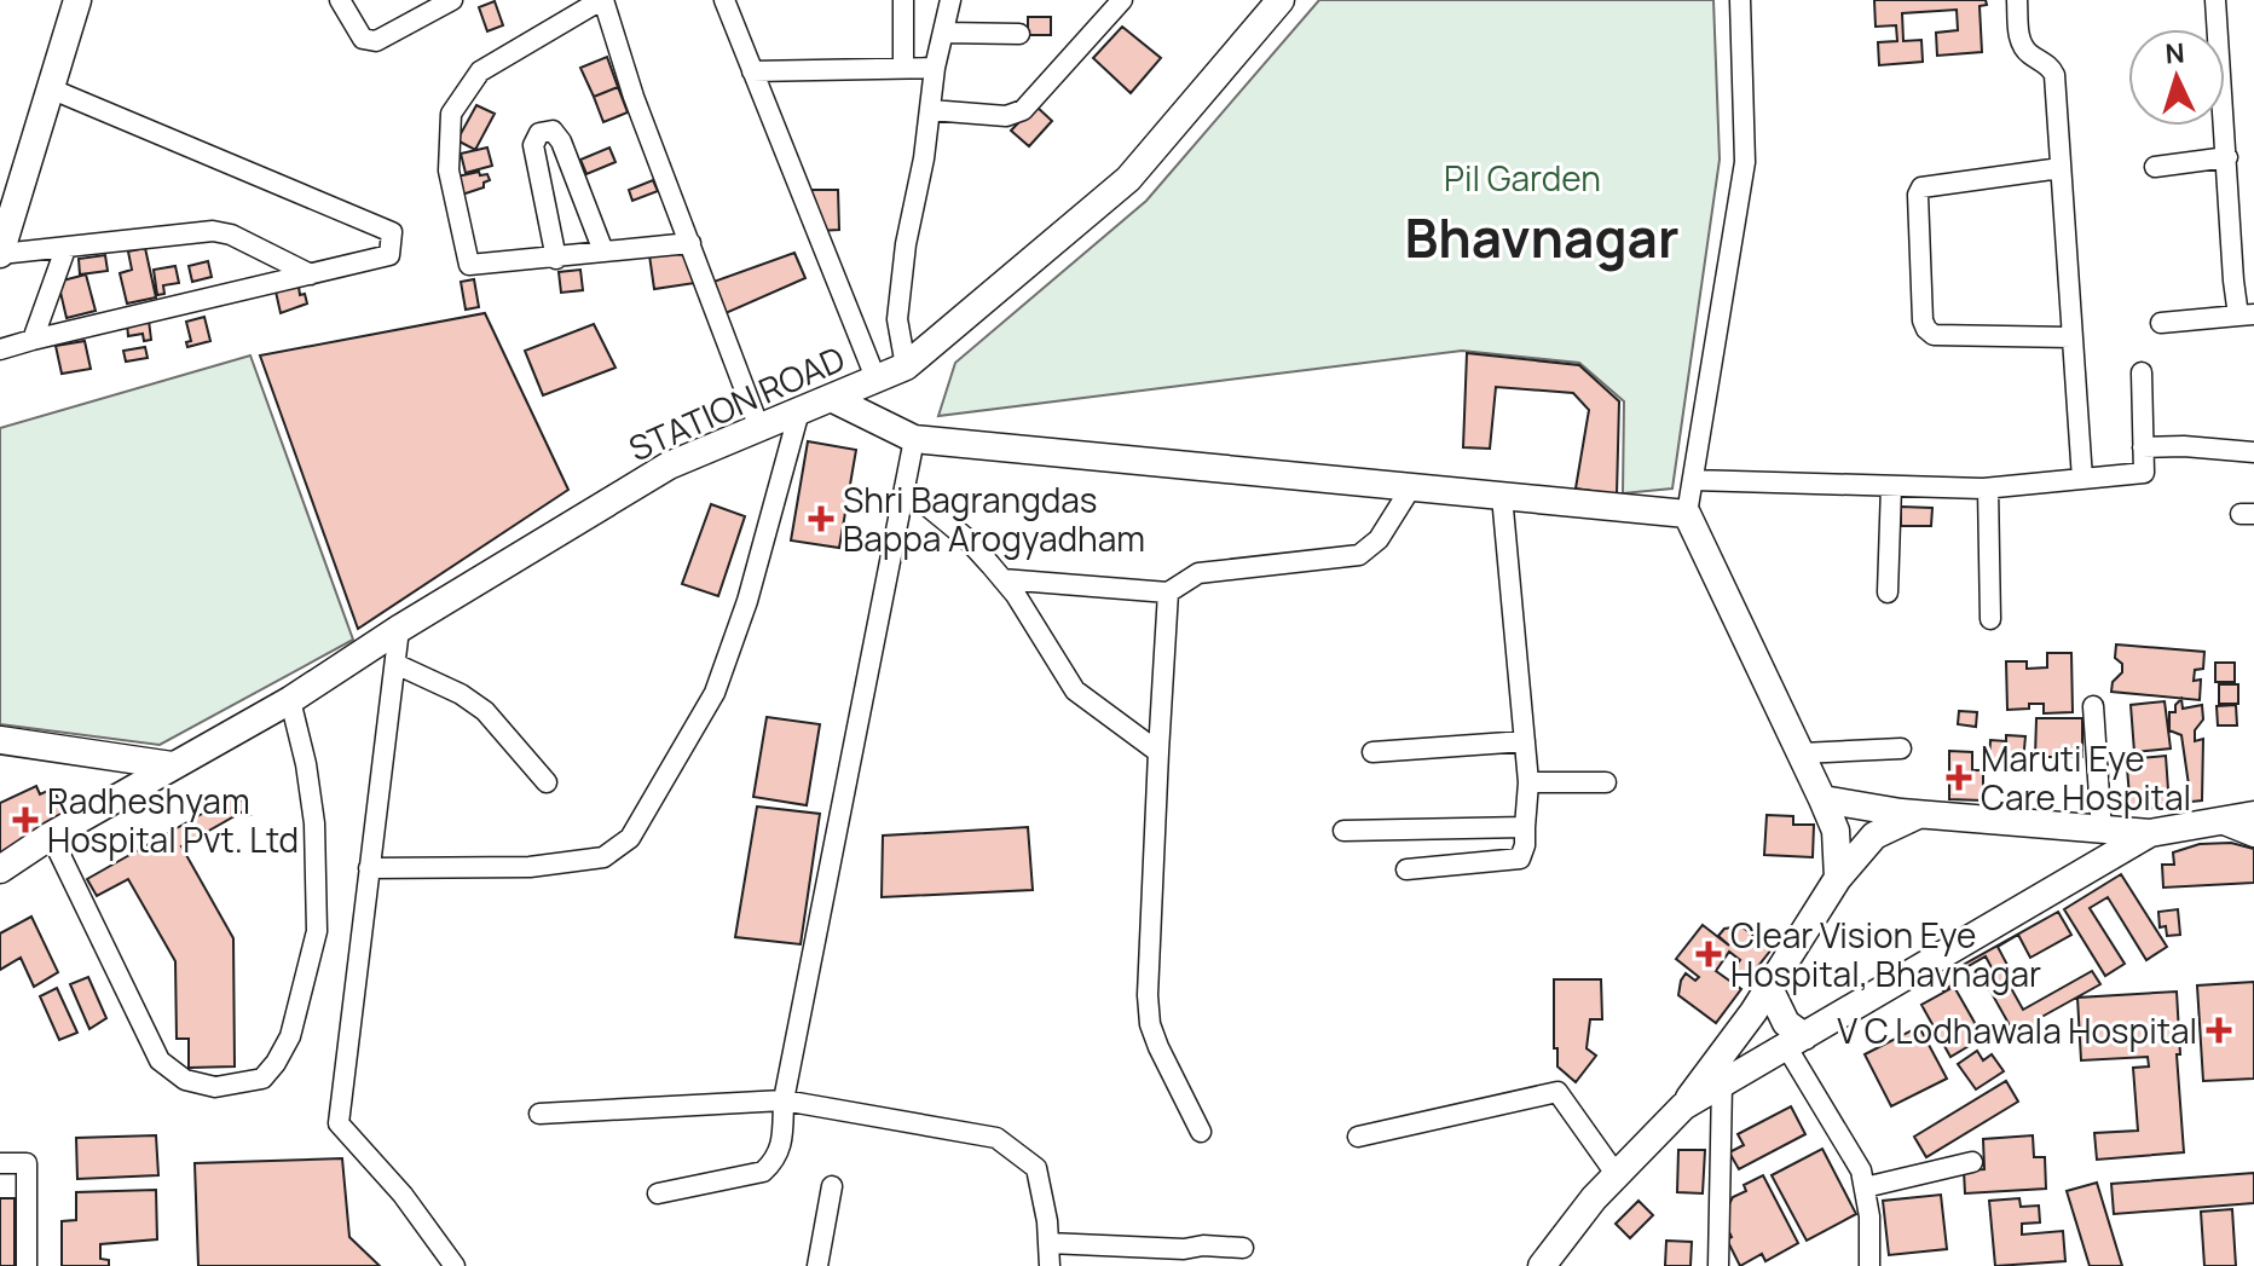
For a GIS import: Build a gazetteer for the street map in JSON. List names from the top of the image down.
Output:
{
  "streets": {
    "main road": ["STATION ROAD"]
  },
  "districts": ["Bhavnagar"],
  "parks": ["Pil Garden"],
  "places": {
    "health": [
      "Shri Bagrangdas Bappa Arogyadham",
      "Maruti Eye Care Hospital",
      "Radheshyam Hospital Pvt. Ltd",
      "Clear Vision Eye Hospital, Bhavnagar",
      "V C Lodhawala Hospital"
    ]
  },
  "north": "top"
}
